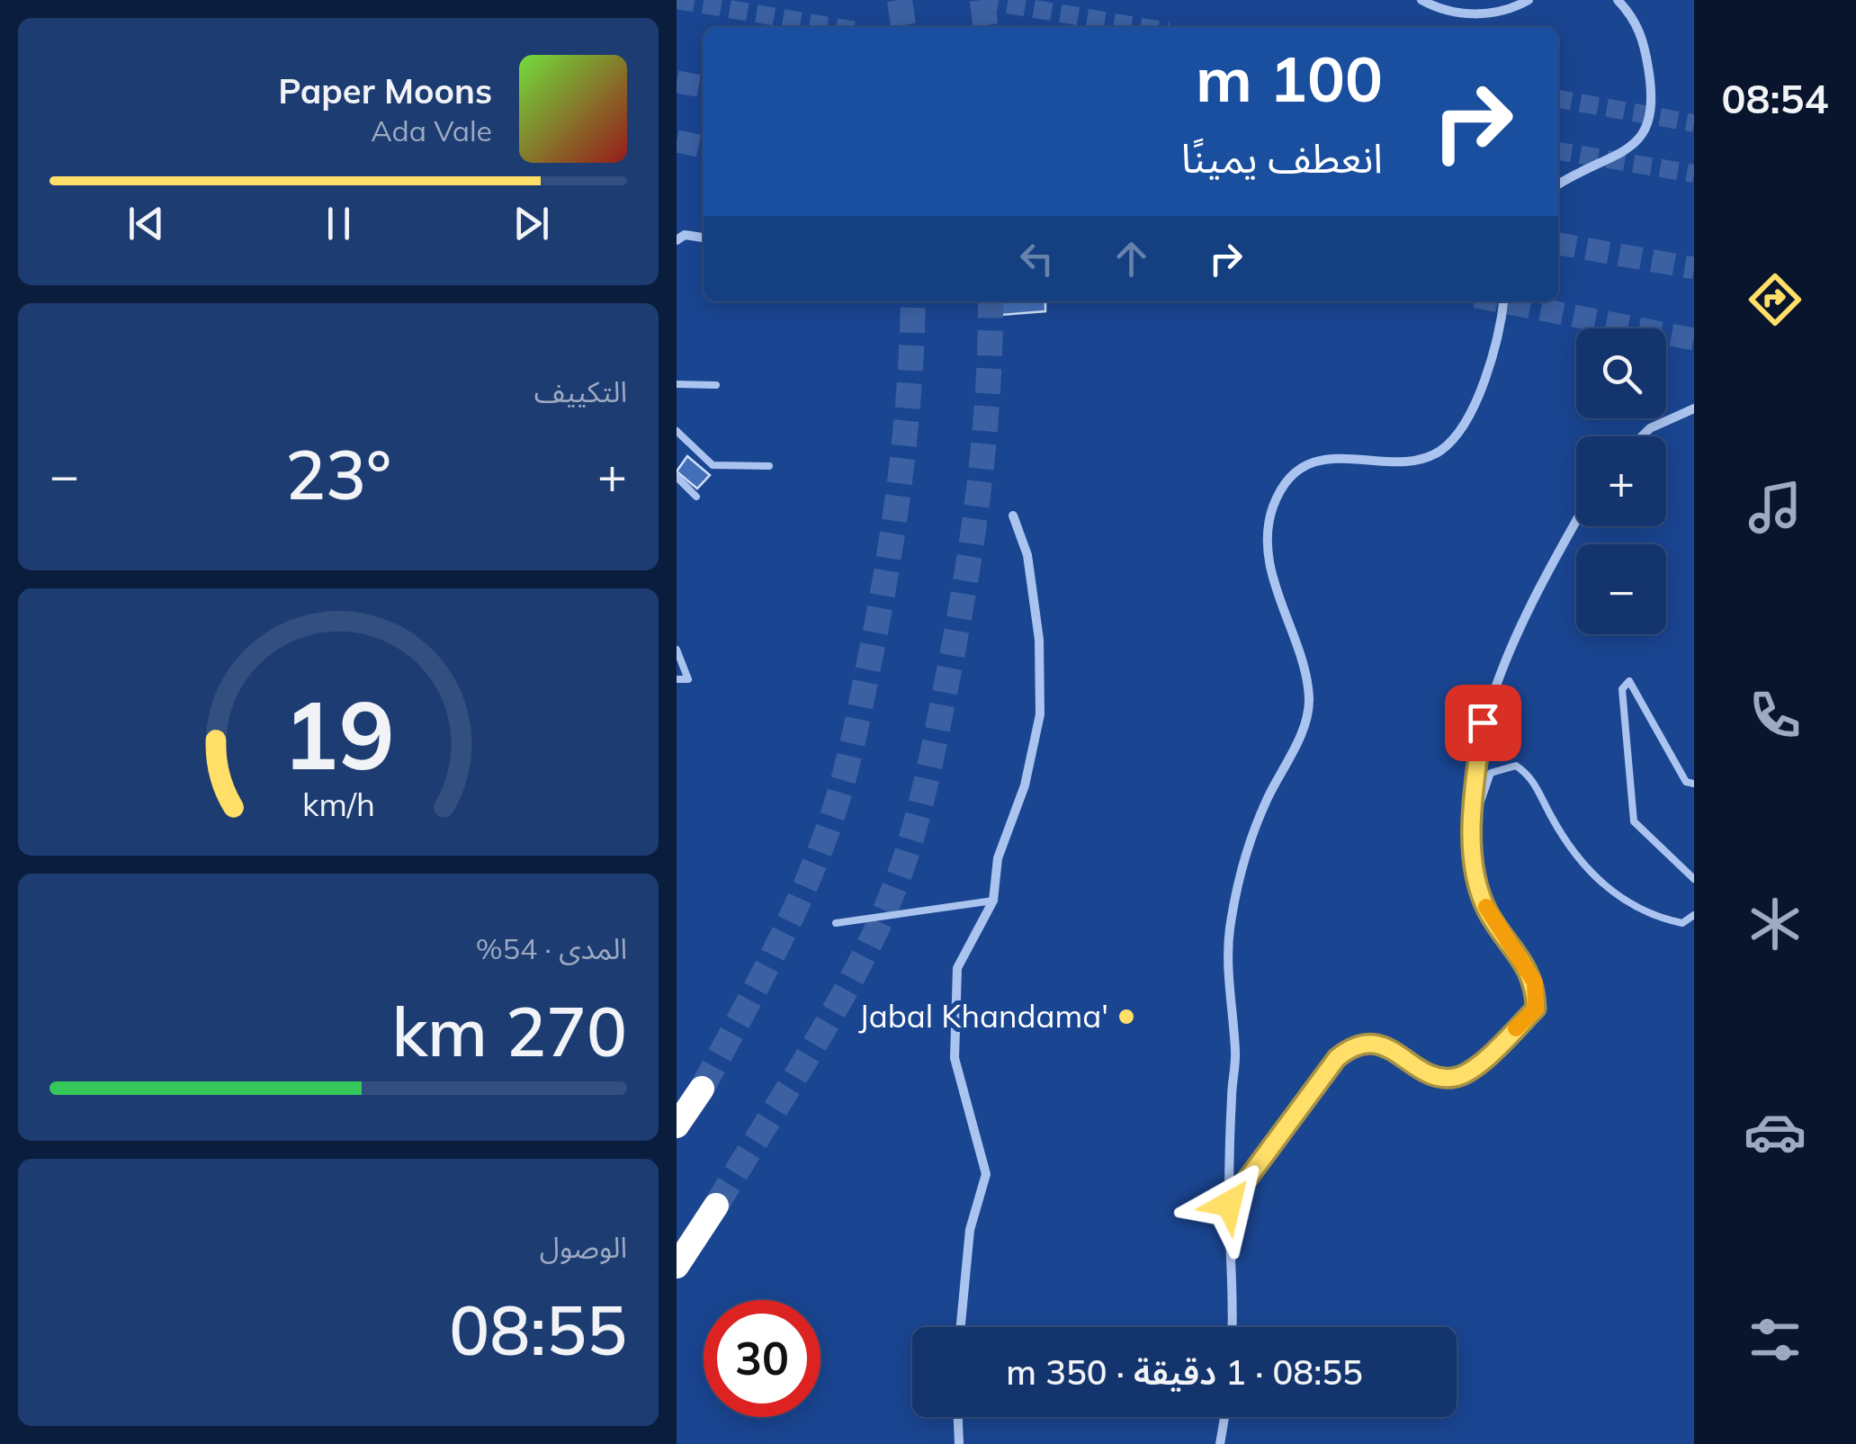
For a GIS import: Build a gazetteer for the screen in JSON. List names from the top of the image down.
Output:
{
  "places": ["Jabal Khandama'"],
  "page": {
    "tabs": "08:54",
    "turn": ["100 m", "انعطف يمينًا"],
    "song": ["Paper Moons", "Ada Vale"],
    "tile": [
      "التكييف",
      ["المدى · 54%", "270 km"],
      ["الوصول", "08:55"]
    ],
    "map_buttons": ["+", "−"],
    "heat": ["−", "23°", "+"],
    "limit": "30",
    "trip": "08:55 · 1 دقيقة · 350 m",
    "gauge": ["19", "km/h"]
  }
}
